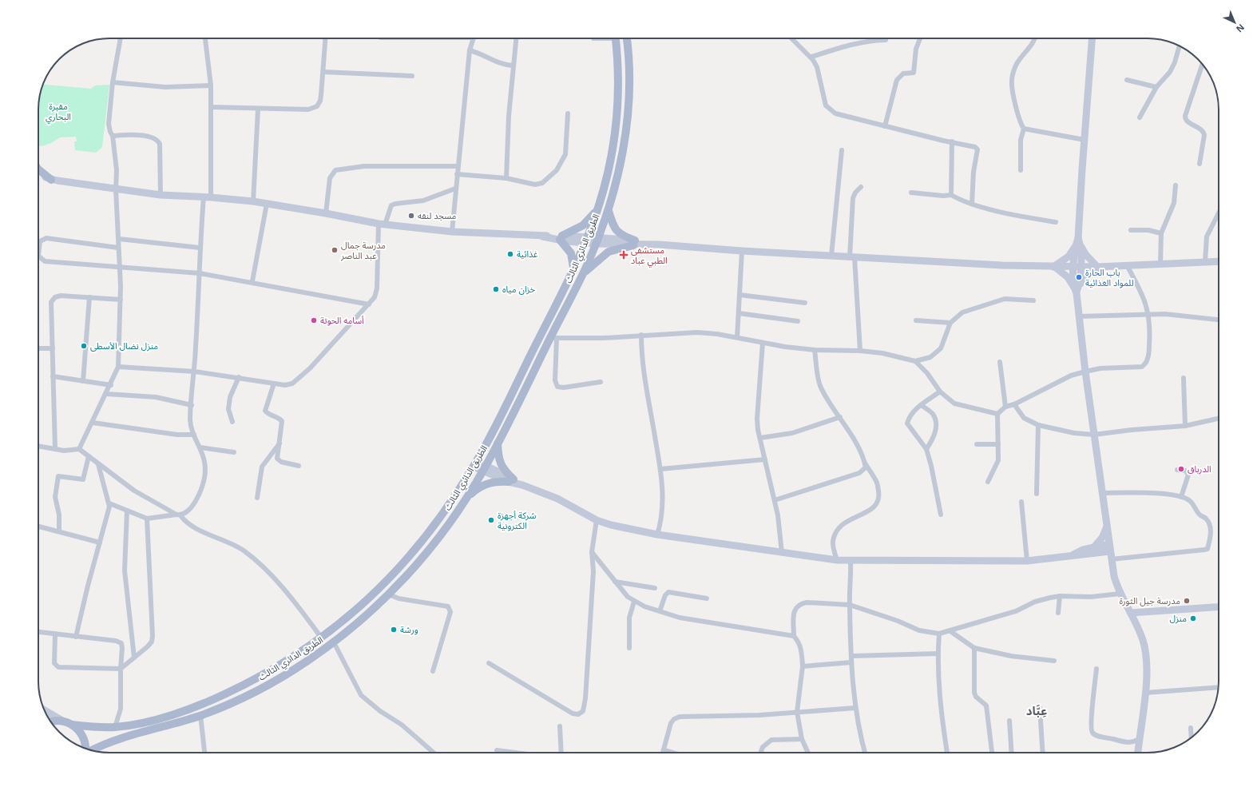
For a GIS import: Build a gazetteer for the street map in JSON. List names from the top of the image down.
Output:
{
  "streets": {
    "main road": ["الطريق الدائري الثالث"]
  },
  "districts": ["عِبَّاد"],
  "parks": ["مقبرة البحاري"],
  "places": {
    "other": [
      "مسجد لنقه",
      "مدرسة جمال عبد الناصر",
      "غذائية",
      "باب الحارة للمواد الغذائية",
      "خزان مياه",
      "أسامه الحوتة",
      "منزل نضال الأسطى",
      "الدرباق",
      "شركة أجهزة الكترونية",
      "مدرسة جيل الثورة",
      "منزل",
      "ورشة"
    ],
    "health": ["مستشفى الطبي عباد"]
  },
  "north": "bottom right"
}
